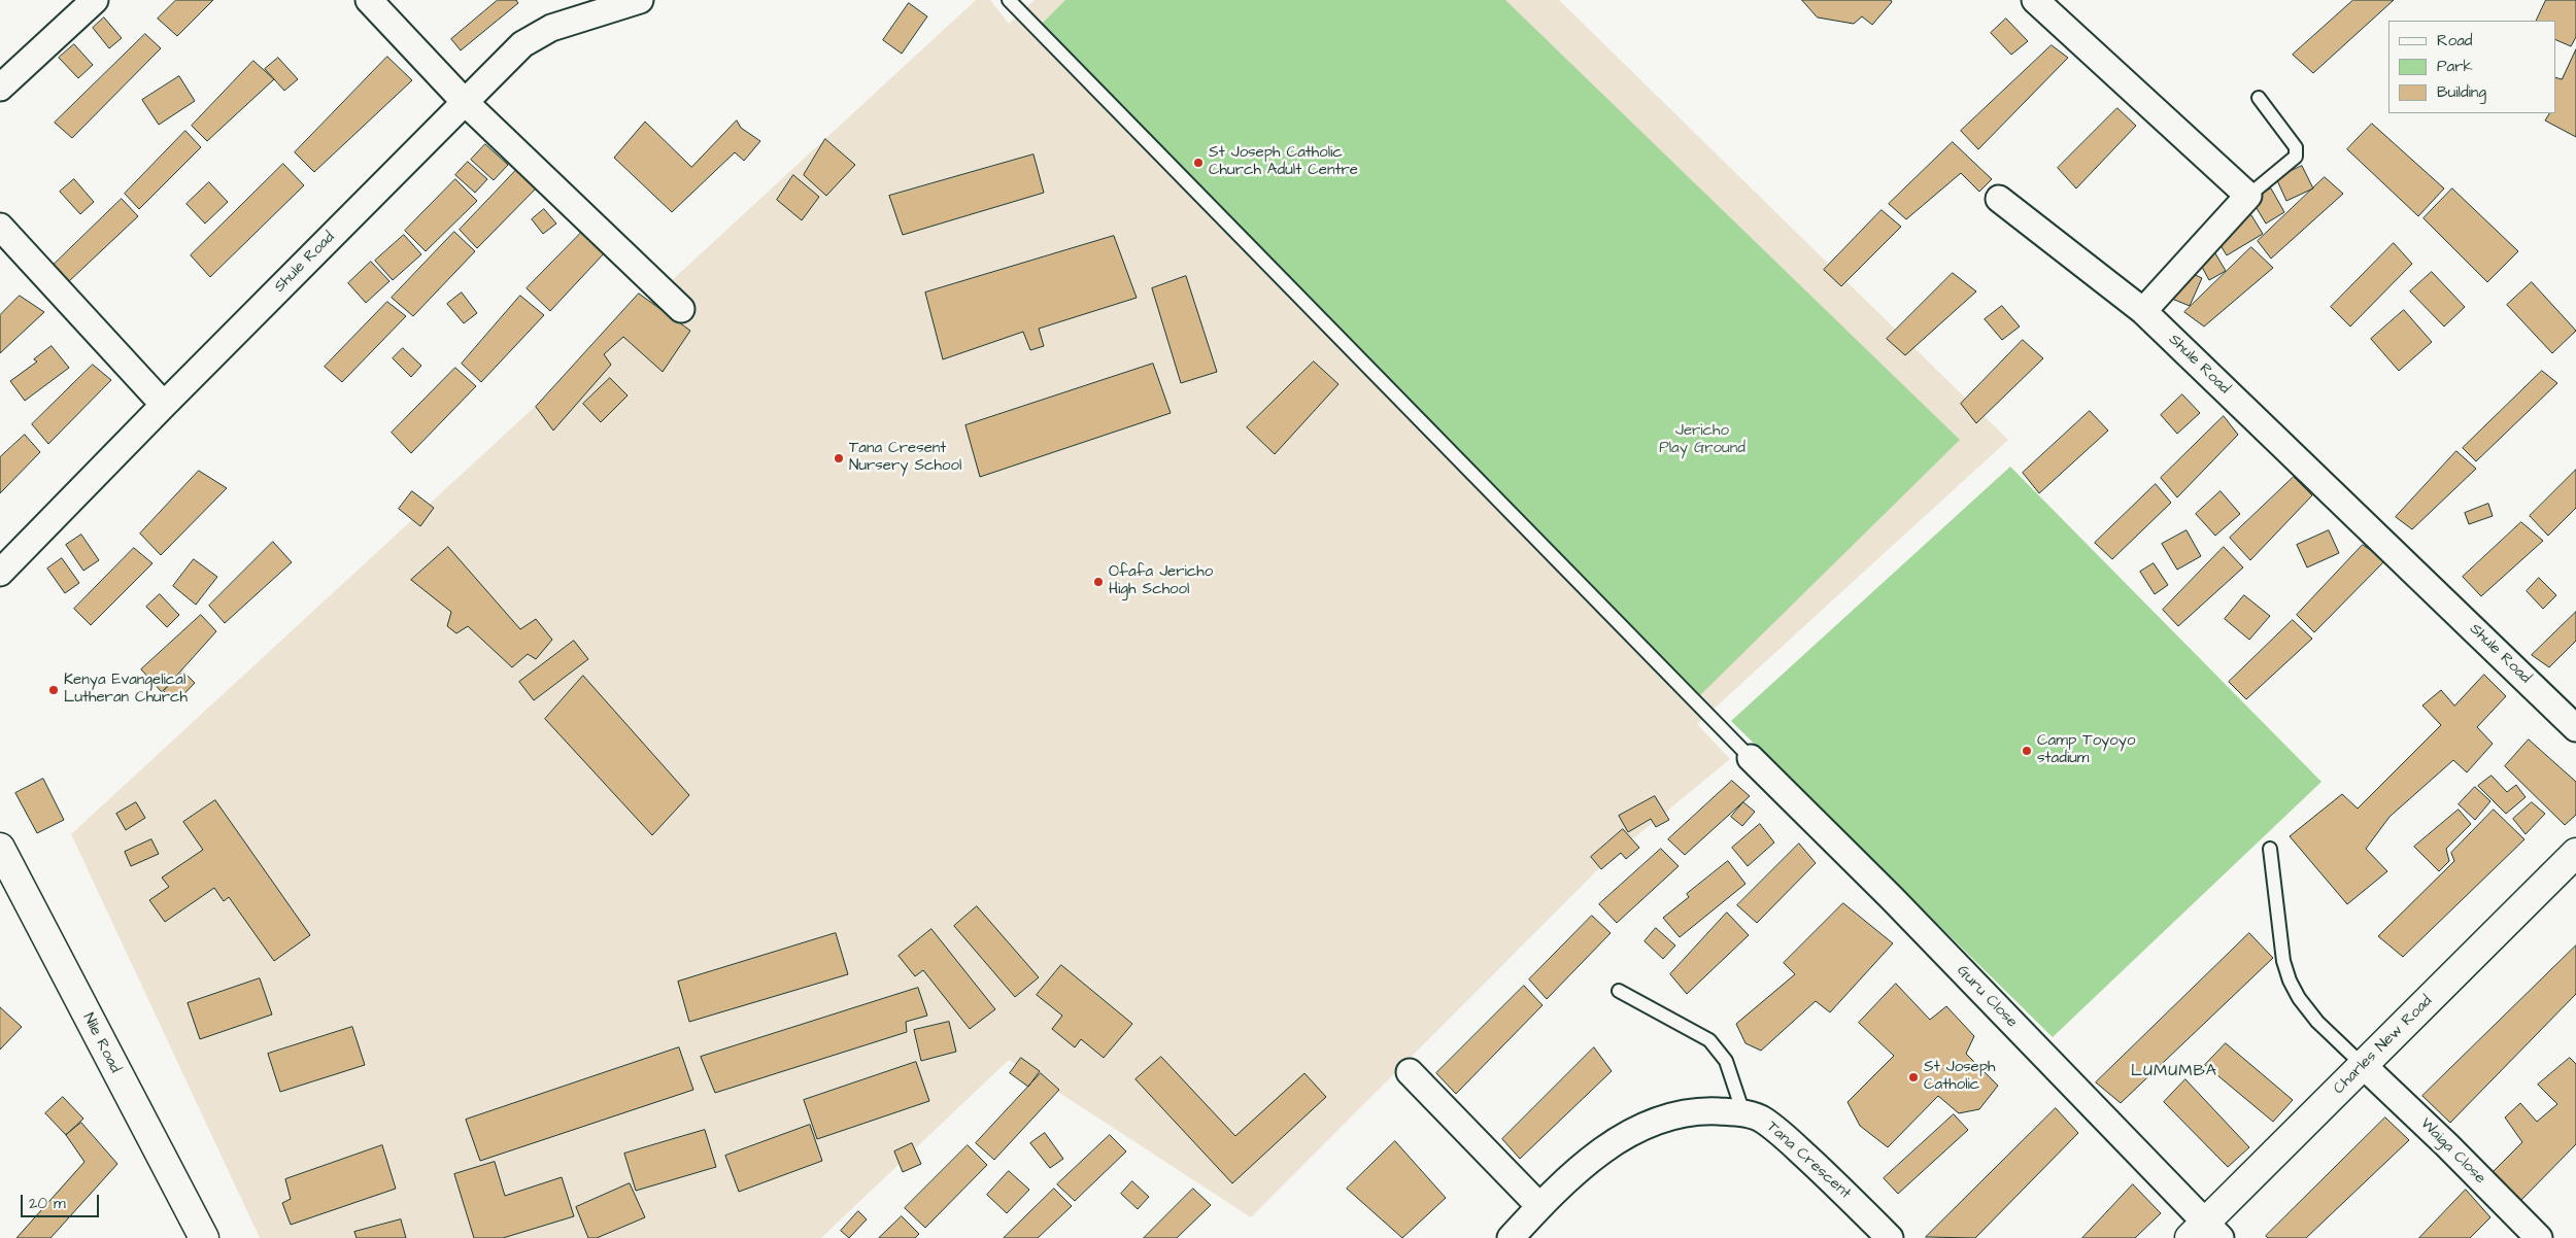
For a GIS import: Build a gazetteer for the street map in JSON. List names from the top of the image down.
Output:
{
  "streets": {
    "street": [
      "Shule Road",
      "Guru Close",
      "Nile Road",
      "Charles New Road",
      "Waiga Close",
      "Tana Crescent"
    ]
  },
  "crossings": [
    ["Guru Close", "Charles New Road"],
    ["Charles New Road", "Waiga Close"]
  ],
  "districts": ["LUMUMBA"],
  "parks": ["Jericho Play Ground"],
  "places": [
    "St Joseph Catholic Church Adult Centre",
    "Tana Cresent Nursery School",
    "Ofafa Jericho High School",
    "Kenya Evangelical Lutheran Church",
    "Camp Toyoyo stadium",
    "St Joseph Catholic"
  ],
  "legend": ["Road", "Park", "Building"],
  "scale_bar": "20 m"
}
